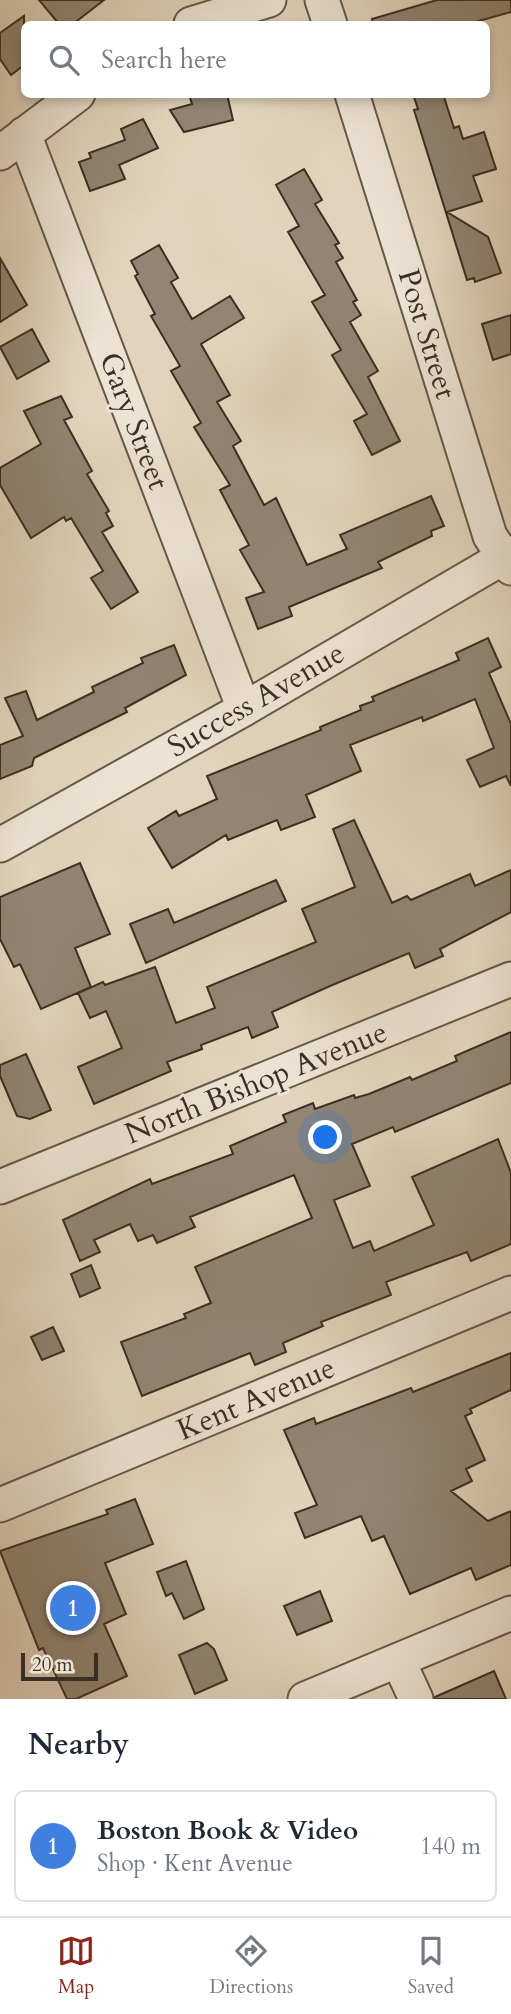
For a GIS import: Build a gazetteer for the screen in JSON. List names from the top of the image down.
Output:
{
  "streets": {
    "street": [
      "Post Street",
      "Gary Street",
      "Success Avenue",
      "North Bishop Avenue",
      "Kent Avenue"
    ]
  },
  "crossings": [
    ["Post Street", "Success Avenue"],
    ["Gary Street", "Success Avenue"]
  ],
  "scale_bar": "20 m",
  "page": {
    "search": "Search here",
    "pins": "1",
    "scale": "20 m",
    "heading": "Nearby",
    "list": [
      {
        "mark": "1",
        "name": "Boston Book & Video",
        "note": "Shop · Kent Avenue",
        "value": "140 m"
      }
    ],
    "nav": ["Map", "Directions", "Saved"]
  }
}
